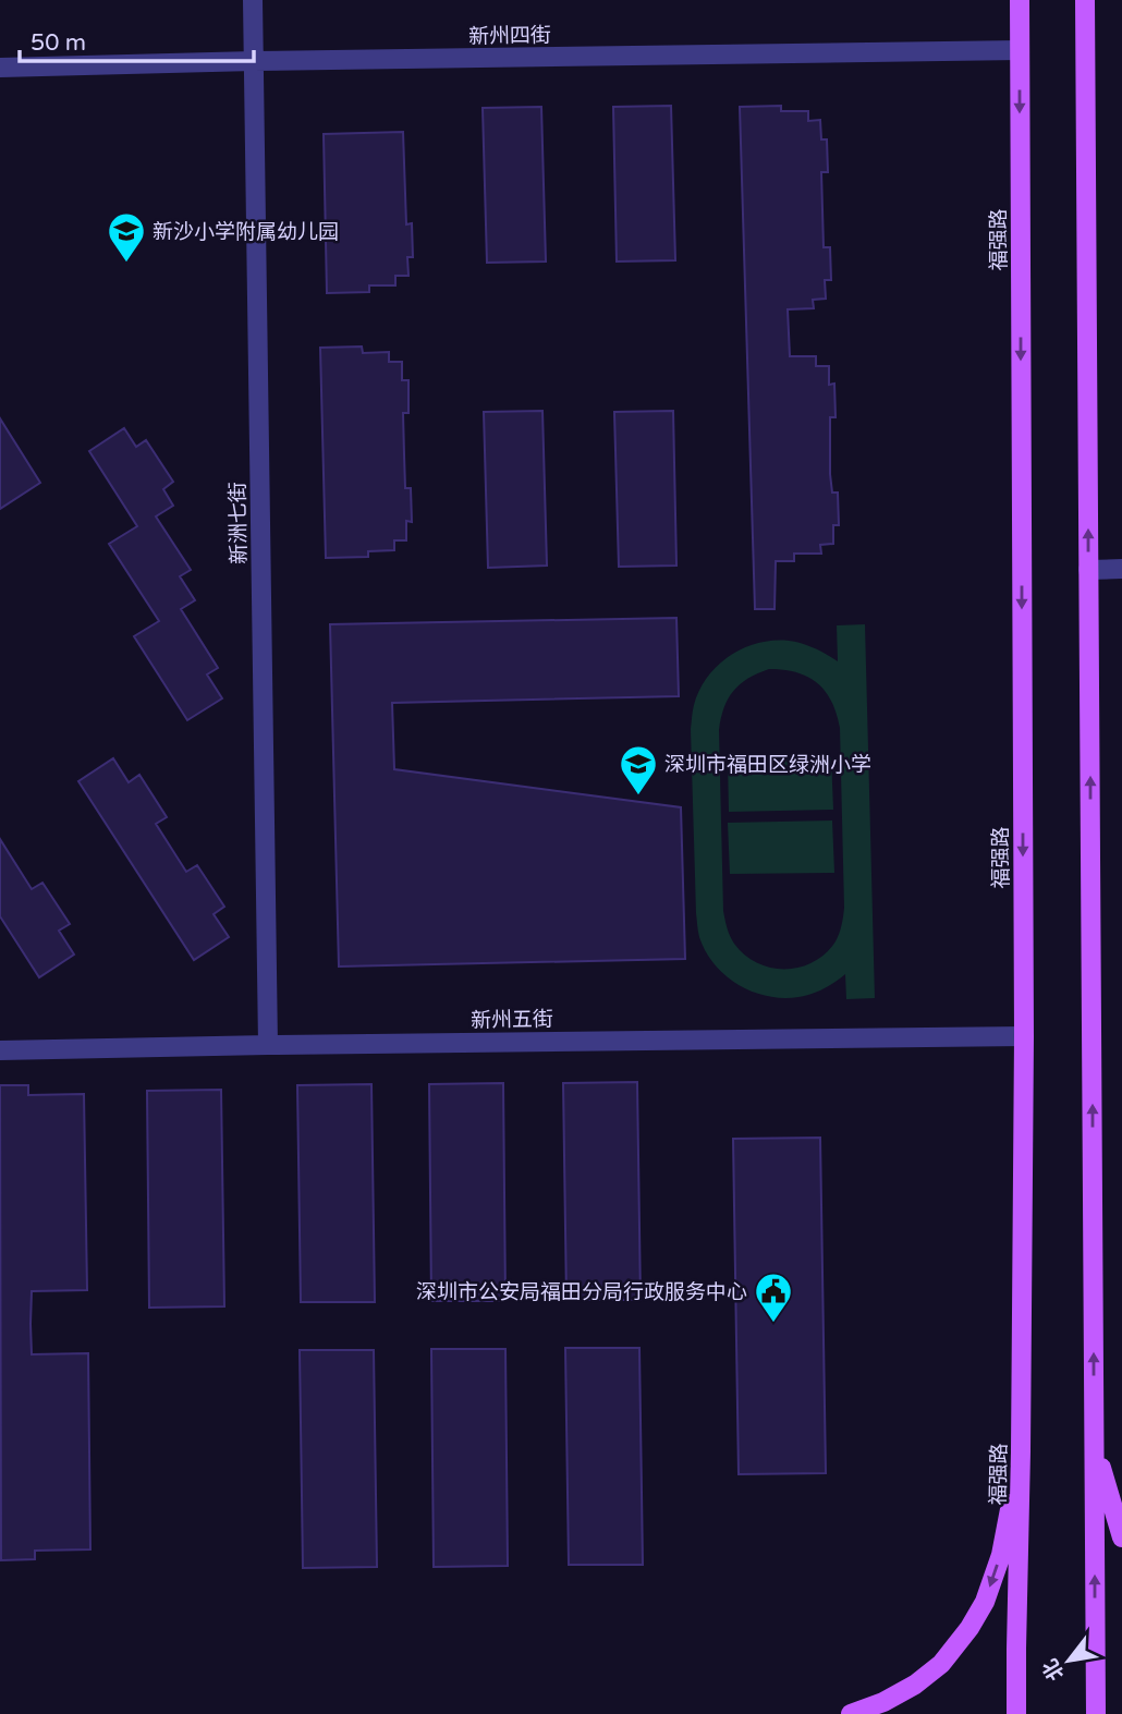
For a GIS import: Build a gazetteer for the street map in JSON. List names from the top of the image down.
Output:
{
  "streets": {
    "main road": ["福强路"],
    "street": ["新州四街", "新洲七街", "新州五街"]
  },
  "crossings": [
    ["新州四街", "福强路"],
    ["新州四街", "新洲七街"],
    ["福强路", "新州五街"],
    ["新洲七街", "新州五街"]
  ],
  "places": {
    "school or university": ["新沙小学附属幼儿园", "深圳市福田区绿洲小学"],
    "public building": ["深圳市公安局福田分局行政服务中心"]
  },
  "scale_bar": "50 m",
  "north": "bottom left"
}
